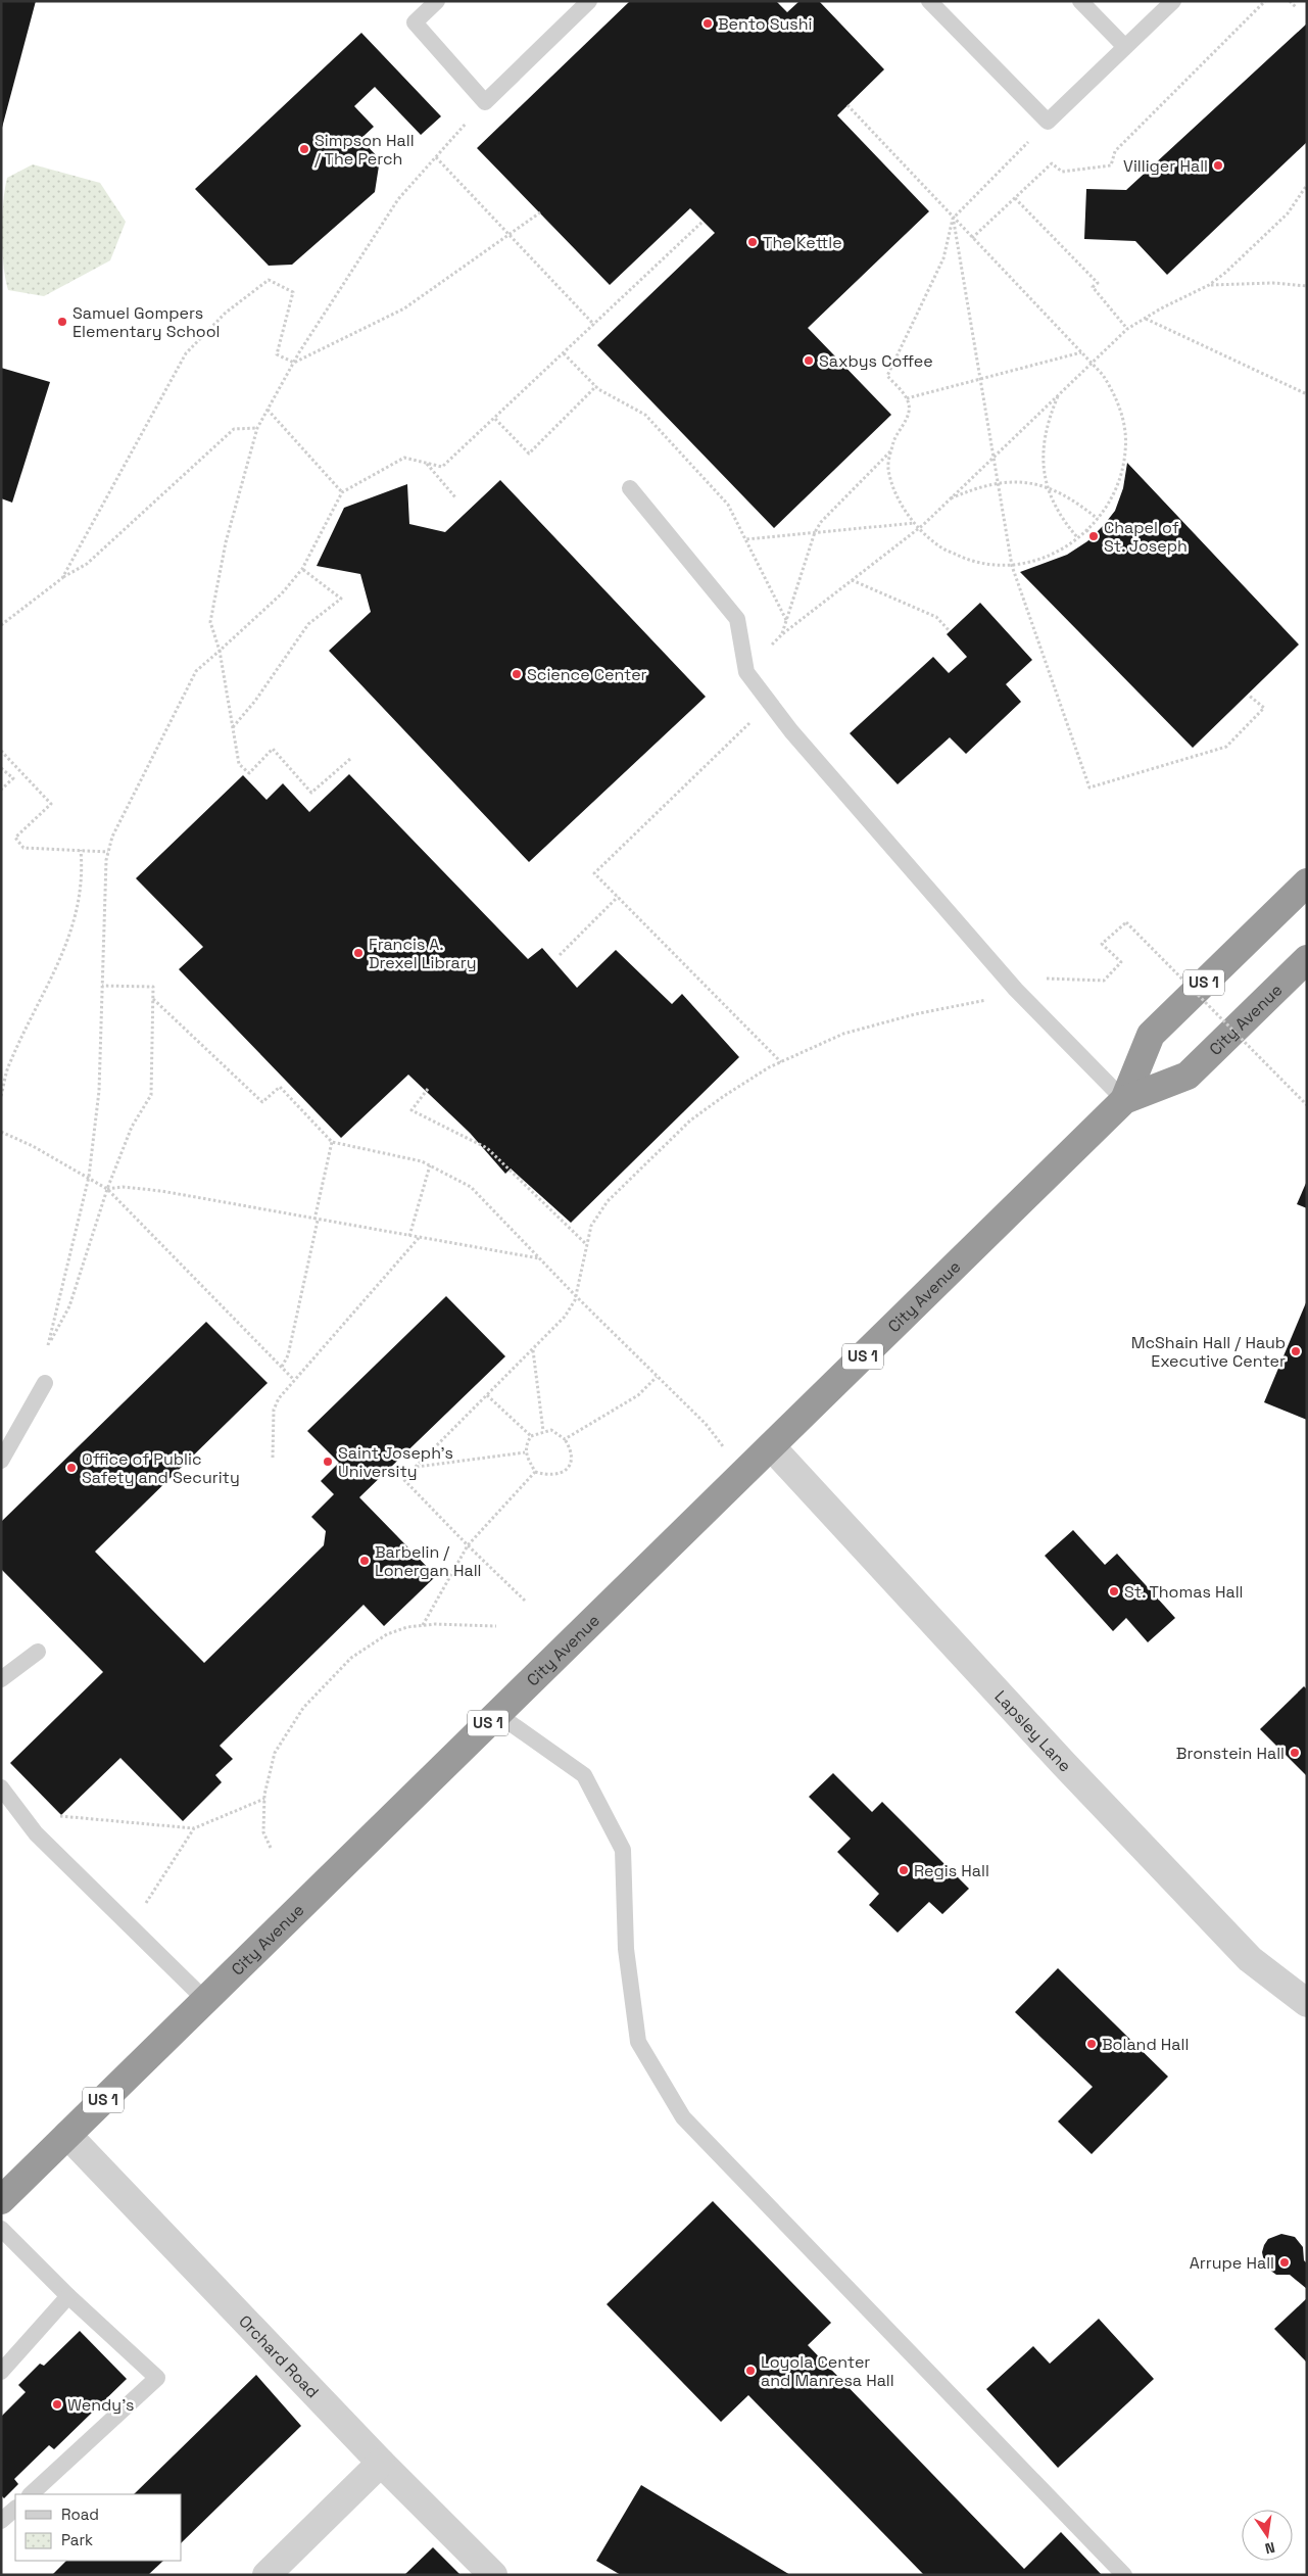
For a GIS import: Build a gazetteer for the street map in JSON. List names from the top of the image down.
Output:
{
  "streets": {
    "highway": ["US 1", "City Avenue"],
    "street": ["Lapsley Lane", "Orchard Road"]
  },
  "crossings": [
    ["City Avenue", "Lapsley Lane"],
    ["City Avenue", "Orchard Road"]
  ],
  "places": [
    "Bento Sushi",
    "Simpson Hall / The Perch",
    "Villiger Hall",
    "The Kettle",
    "Samuel Gompers Elementary School",
    "Saxbys Coffee",
    "Chapel of St. Joseph",
    "Science Center",
    "Francis A. Drexel Library",
    "McShain Hall / Haub Executive Center",
    "Saint Joseph's University",
    "Office of Public Safety and Security",
    "Barbelin / Lonergan Hall",
    "St. Thomas Hall",
    "Bronstein Hall",
    "Regis Hall",
    "Boland Hall",
    "Arrupe Hall",
    "Loyola Center and Manresa Hall",
    "Wendy's"
  ],
  "legend": ["Road", "Park"],
  "north": "bottom"
}
